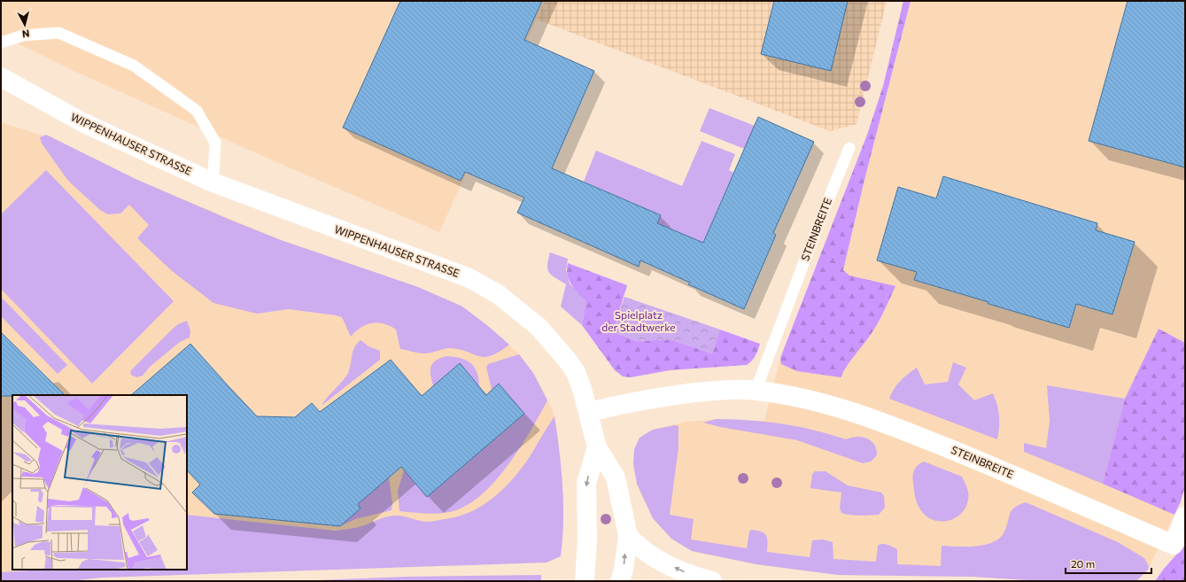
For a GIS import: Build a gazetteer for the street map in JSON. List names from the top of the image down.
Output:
{
  "streets": {
    "street": ["WIPPENHAUSER STRASSE", "STEINBREITE"]
  },
  "crossings": [
    ["WIPPENHAUSER STRASSE", "STEINBREITE"]
  ],
  "parks": ["Spielplatz der Stadtwerke"],
  "scale_bar": "20 m",
  "north": "bottom"
}
